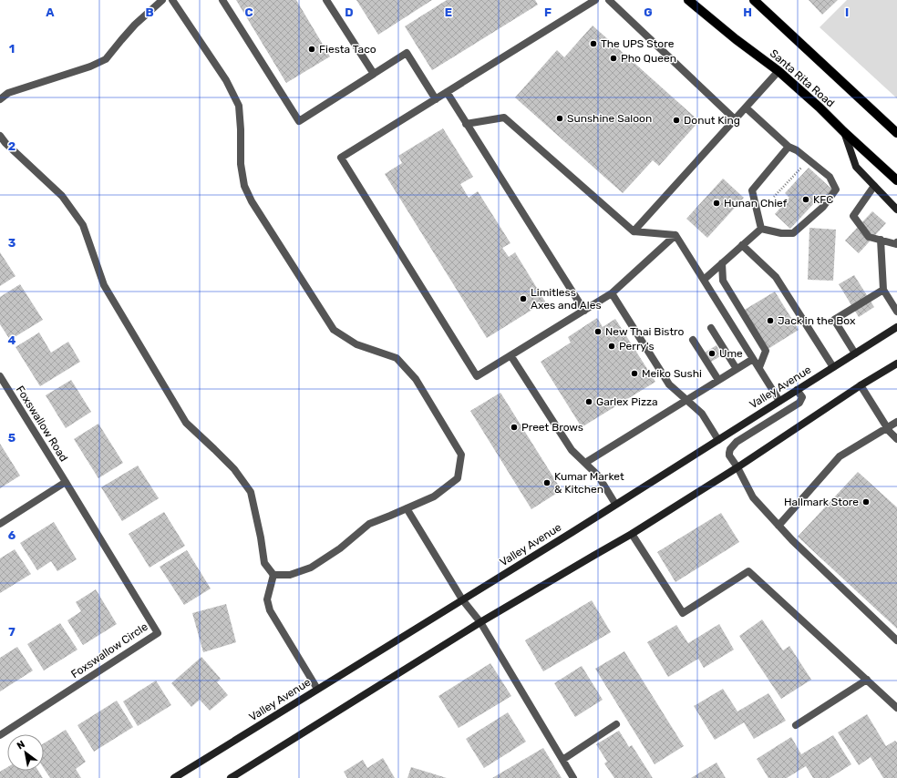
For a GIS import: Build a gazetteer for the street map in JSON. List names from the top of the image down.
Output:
{
  "streets": {
    "main road": ["Santa Rita Road", "Valley Avenue"],
    "street": ["Foxswallow Road", "Foxswallow Circle"]
  },
  "crossings": [
    ["Foxswallow Road", "Foxswallow Circle"]
  ],
  "places": [
    "The UPS Store",
    "Fiesta Taco",
    "Pho Queen",
    "Sunshine Saloon",
    "Donut King",
    "KFC",
    "Hunan Chief",
    "Limitless Axes and Ales",
    "Jack in the Box",
    "New Thai Bistro",
    "Perry's",
    "Ume",
    "Meiko Sushi",
    "Garlex Pizza",
    "Preet Brows",
    "Kumar Market & Kitchen",
    "Hallmark Store"
  ],
  "north": "top left",
  "grid": {
    "columns": [
      "A",
      "B",
      "C",
      "D",
      "E",
      "F",
      "G",
      "H",
      "I"
    ],
    "rows": [
      "1",
      "2",
      "3",
      "4",
      "5",
      "6",
      "7"
    ]
  }
}
